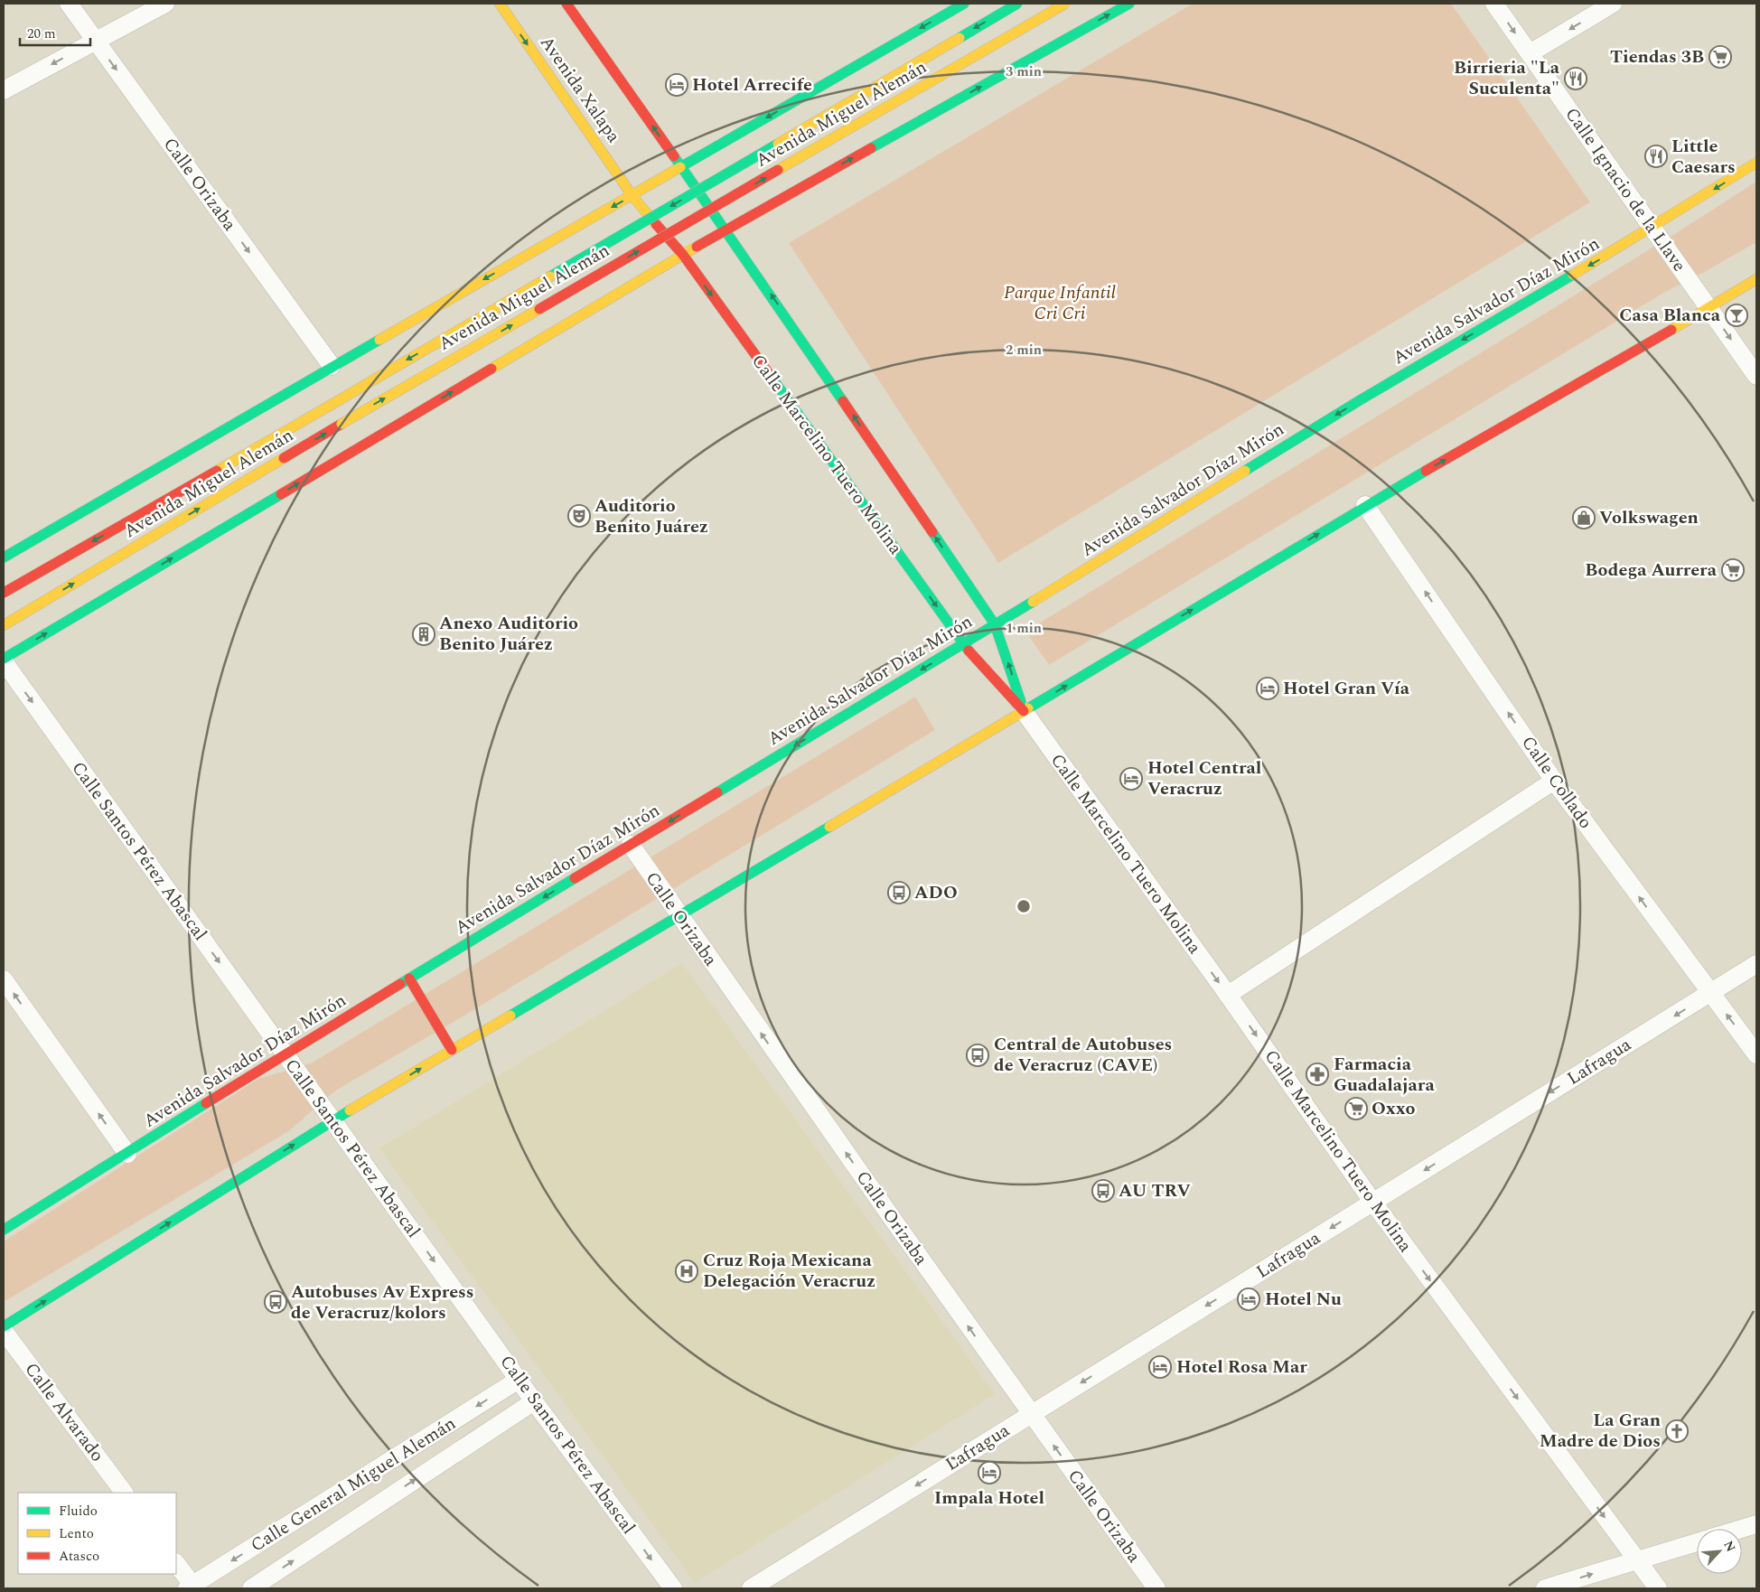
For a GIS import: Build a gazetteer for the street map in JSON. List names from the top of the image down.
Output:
{
  "streets": {
    "main road": [
      "Avenida Xalapa",
      "Avenida Miguel Alemán",
      "Avenida Salvador Díaz Mirón",
      "Calle Marcelino Tuero Molina"
    ],
    "street": [
      "Calle Orizaba",
      "Calle Ignacio de la Llave",
      "Calle Collado",
      "Calle Santos Pérez Abascal",
      "Lafragua",
      "Calle Alvarado",
      "Calle General Miguel Alemán"
    ]
  },
  "crossings": [
    ["Avenida Xalapa", "Calle Marcelino Tuero Molina"],
    ["Calle Orizaba", "Avenida Salvador Díaz Mirón"],
    ["Calle Orizaba", "Lafragua"],
    ["Calle Ignacio de la Llave", "Avenida Salvador Díaz Mirón"],
    ["Avenida Salvador Díaz Mirón", "Calle Marcelino Tuero Molina"],
    ["Avenida Salvador Díaz Mirón", "Calle Santos Pérez Abascal"],
    ["Calle Marcelino Tuero Molina", "Lafragua"],
    ["Calle Collado", "Lafragua"],
    ["Calle Santos Pérez Abascal", "Calle General Miguel Alemán"]
  ],
  "one_way": ["Calle Collado", "Calle Santos Pérez Abascal", "Lafragua"],
  "parks": ["Parque Infantil Cri Cri"],
  "places": {
    "supermarket": ["Tiendas 3B", "Bodega Aurrera", "Oxxo"],
    "restaurant": ["Birrieria \"La Suculenta\"", "Little Caesars"],
    "hotel": [
      "Hotel Arrecife",
      "Hotel Gran Vía",
      "Hotel Central Veracruz",
      "Hotel Nu",
      "Hotel Rosa Mar",
      "Impala Hotel"
    ],
    "bar": ["Casa Blanca"],
    "theatre": ["Auditorio Benito Juárez"],
    "shop": ["Volkswagen"],
    "building": ["Anexo Auditorio Benito Juárez"],
    "bus stop": [
      "ADO",
      "Central de Autobuses de Veracruz (CAVE)",
      "AU TRV",
      "Autobuses Av Express de Veracruz/kolors"
    ],
    "pharmacy": ["Farmacia Guadalajara"],
    "hospital": ["Cruz Roja Mexicana Delegación Veracruz"],
    "church": ["La Gran Madre de Dios"]
  },
  "legend": ["Fluido", "Lento", "Atasco"],
  "scale_bar": "20 m",
  "north": "top right",
  "rings": ["3 min", "2 min", "1 min"]
}
